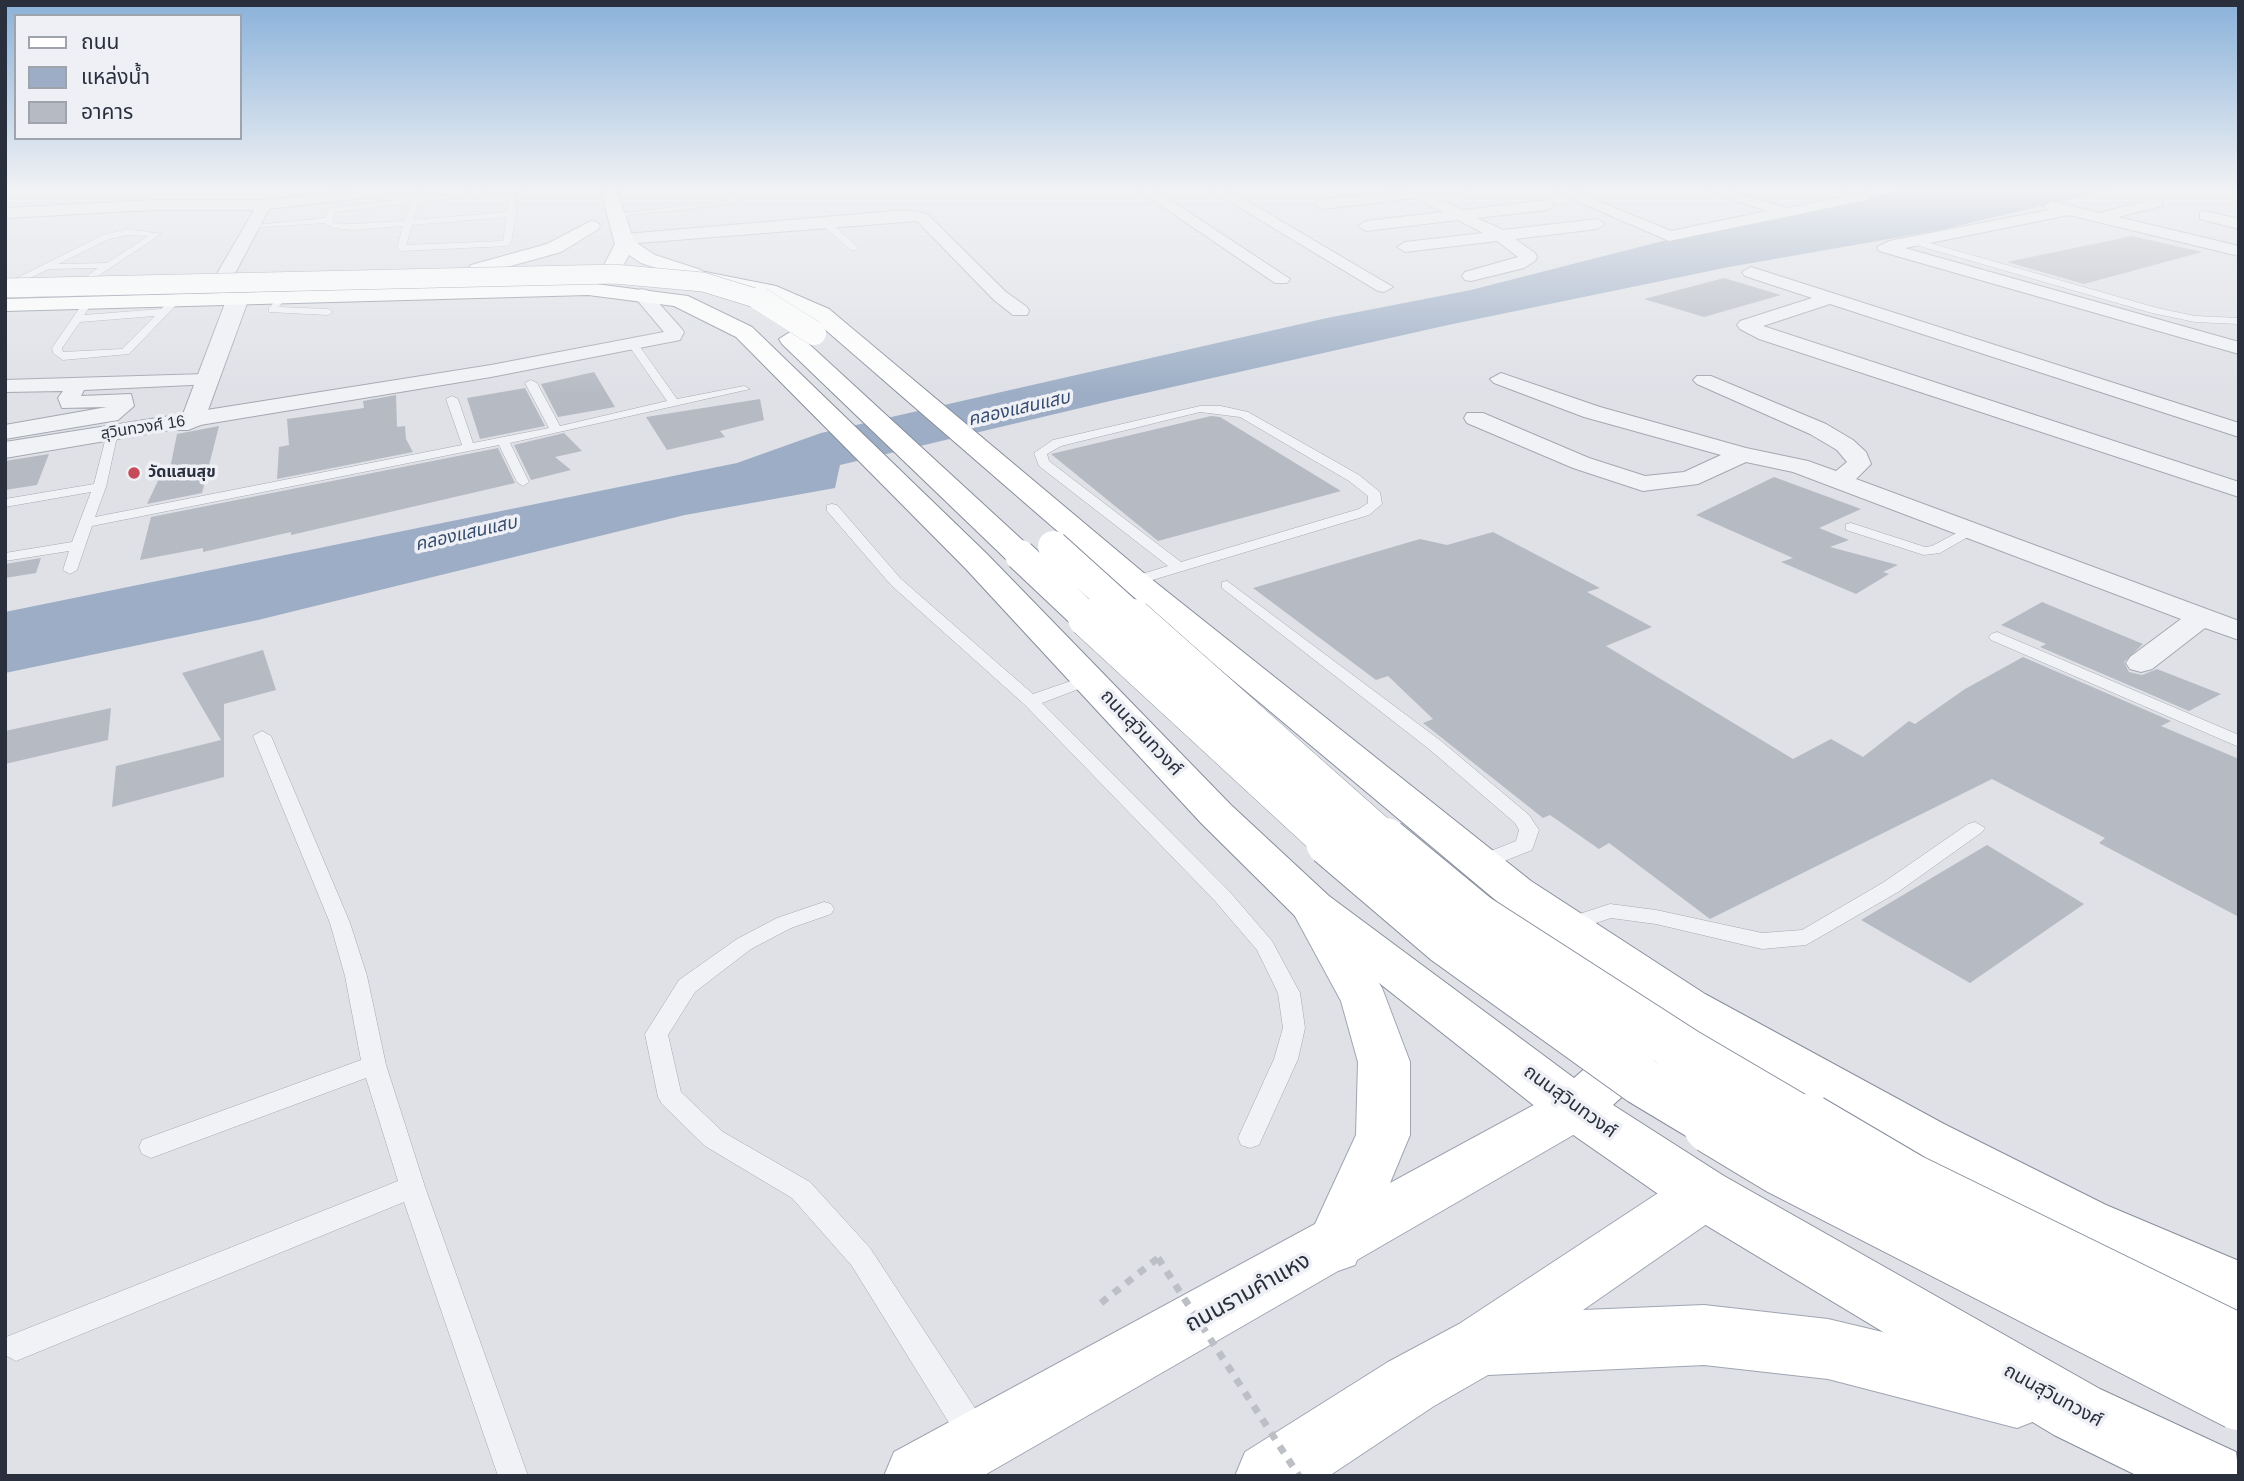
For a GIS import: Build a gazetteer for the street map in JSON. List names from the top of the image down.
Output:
{
  "streets": {
    "main road": ["ถนนสุวินทวงศ์", "ถนนรามคำแหง"],
    "street": ["สุวินทวงศ์ 16"]
  },
  "crossings": [
    ["สุวินทวงศ์ 16", "ถนนสุวินทวงศ์"],
    ["ถนนสุวินทวงศ์", "ถนนรามคำแหง"]
  ],
  "water": ["คลองแสนแสบ"],
  "places": ["วัดแสนสุข"],
  "legend": ["ถนน", "แหล่งน้ำ", "อาคาร"]
}
